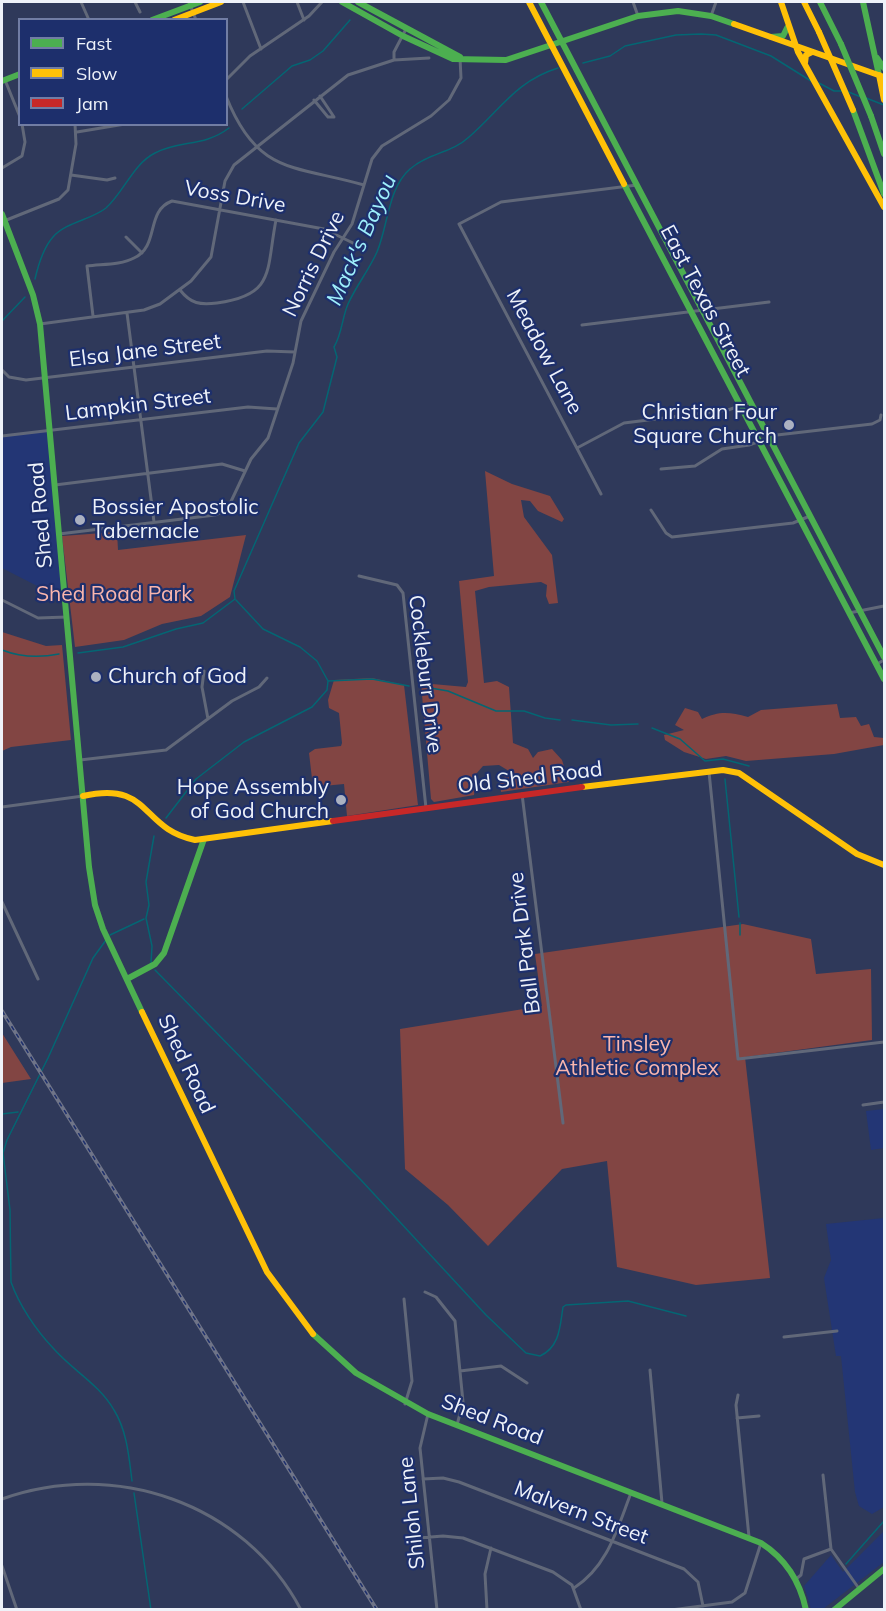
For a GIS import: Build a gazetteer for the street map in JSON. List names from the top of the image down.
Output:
{
  "streets": {
    "main road": ["East Texas Street", "Shed Road", "Old Shed Road"],
    "street": [
      "Voss Drive",
      "Norris Drive",
      "Elsa Jane Street",
      "Meadow Lane",
      "Lampkin Street",
      "Cockleburr Drive",
      "Ball Park Drive",
      "Shiloh Lane",
      "Malvern Street"
    ]
  },
  "crossings": [
    ["Voss Drive", "Norris Drive"],
    ["Norris Drive", "Elsa Jane Street"],
    ["Norris Drive", "Lampkin Street"],
    ["East Texas Street", "Meadow Lane"],
    ["Elsa Jane Street", "Shed Road"],
    ["Lampkin Street", "Shed Road"],
    ["Shed Road", "Old Shed Road"],
    ["Shed Road", "Shiloh Lane"],
    ["Cockleburr Drive", "Old Shed Road"],
    ["Old Shed Road", "Ball Park Drive"],
    ["Shiloh Lane", "Malvern Street"]
  ],
  "water": ["Mack's Bayou"],
  "parks": ["Shed Road Park", "Tinsley Athletic Complex"],
  "places": [
    "Christian Four Square Church",
    "Bossier Apostolic Tabernacle",
    "Church of God",
    "Hope Assembly of God Church"
  ],
  "legend": ["Fast", "Slow", "Jam"]
}
